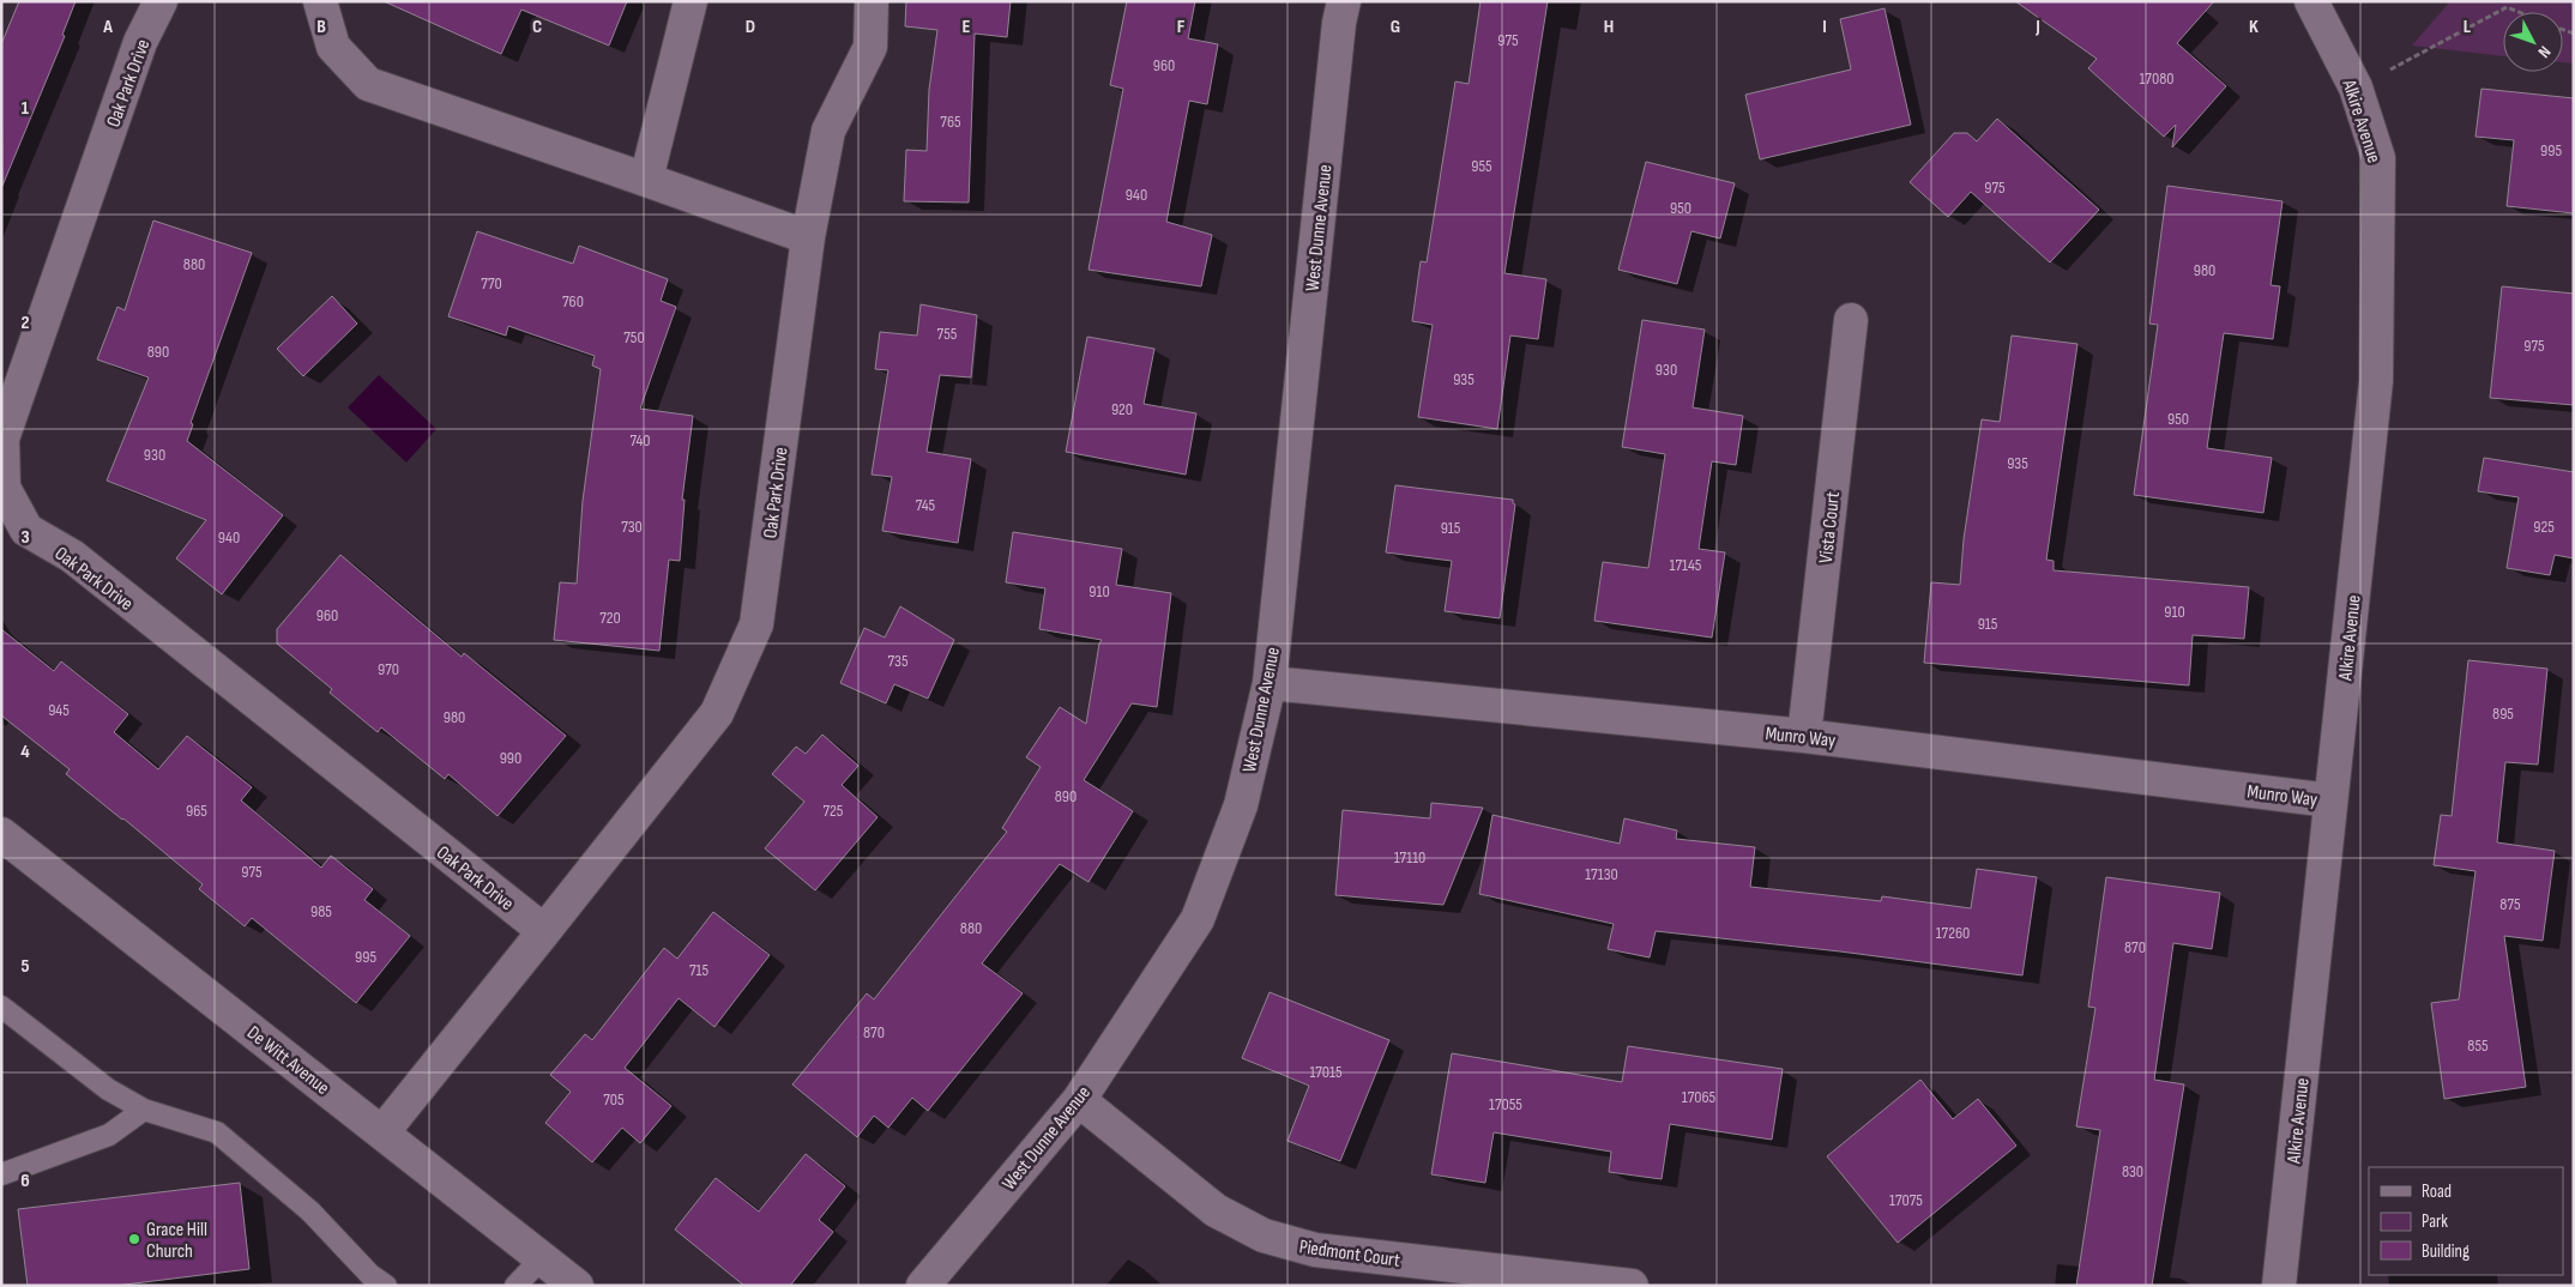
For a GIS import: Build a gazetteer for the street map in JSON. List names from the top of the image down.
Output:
{
  "streets": {
    "street": [
      "Oak Park Drive",
      "Alkire Avenue",
      "West Dunne Avenue",
      "Vista Court",
      "Munro Way",
      "De Witt Avenue",
      "Piedmont Court"
    ]
  },
  "crossings": [
    ["Oak Park Drive", "De Witt Avenue"],
    ["Alkire Avenue", "Munro Way"],
    ["West Dunne Avenue", "Munro Way"],
    ["West Dunne Avenue", "Piedmont Court"],
    ["Vista Court", "Munro Way"]
  ],
  "places": ["Grace Hill Church"],
  "house_numbers": [
    "975",
    "960",
    "17080",
    "765",
    "995",
    "955",
    "975",
    "940",
    "950",
    "880",
    "980",
    "770",
    "760",
    "755",
    "750",
    "975",
    "890",
    "930",
    "935",
    "920",
    "950",
    "740",
    "930",
    "935",
    "745",
    "730",
    "925",
    "915",
    "940",
    "17145",
    "910",
    "910",
    "960",
    "720",
    "915",
    "735",
    "970",
    "945",
    "895",
    "980",
    "990",
    "890",
    "965",
    "725",
    "17110",
    "975",
    "17130",
    "875",
    "985",
    "880",
    "17260",
    "870",
    "995",
    "715",
    "870",
    "855",
    "17015",
    "17065",
    "705",
    "17055",
    "830",
    "17075"
  ],
  "legend": ["Road", "Park", "Building"],
  "north": "bottom right",
  "grid": {
    "columns": [
      "A",
      "B",
      "C",
      "D",
      "E",
      "F",
      "G",
      "H",
      "I",
      "J",
      "K",
      "L"
    ],
    "rows": [
      "1",
      "2",
      "3",
      "4",
      "5",
      "6"
    ]
  }
}
